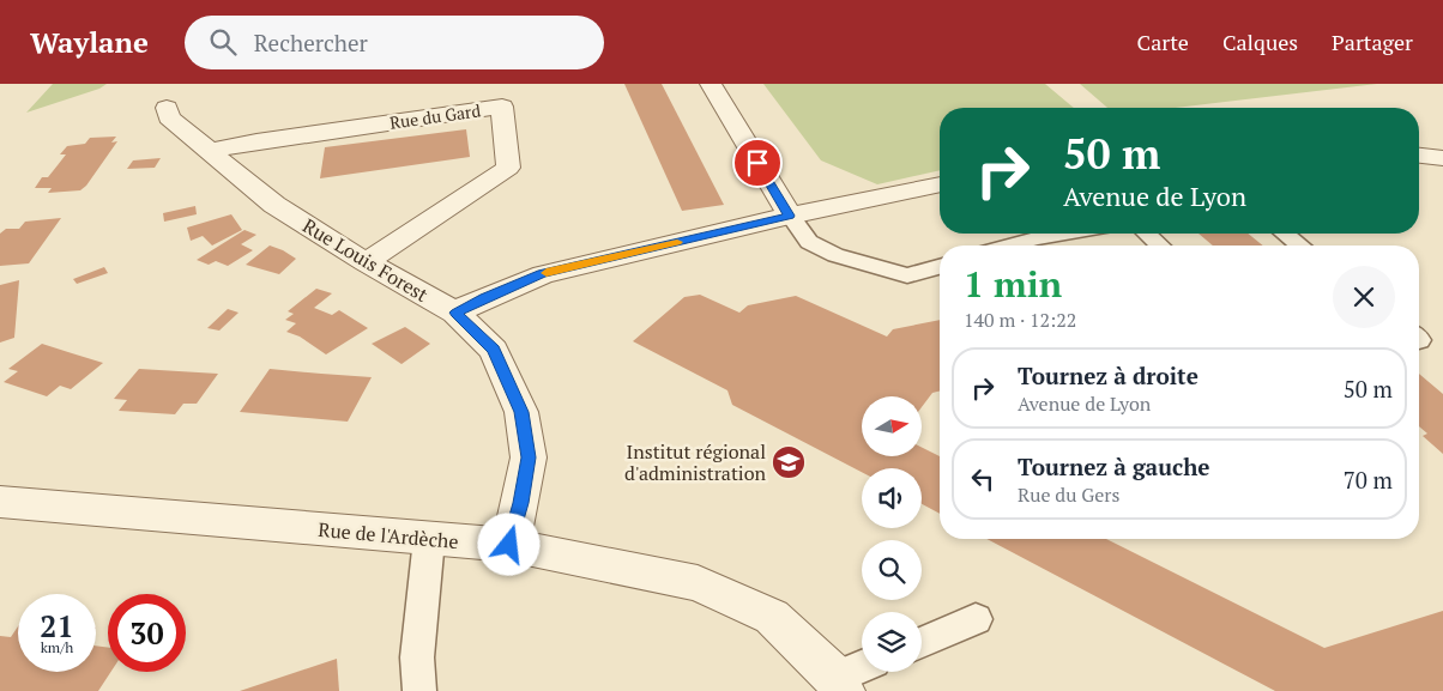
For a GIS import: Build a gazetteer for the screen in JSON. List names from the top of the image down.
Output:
{
  "streets": {
    "street": ["Rue du Gard", "Rue Louis Forest", "Rue de l'Ardèche"]
  },
  "crossings": [
    ["Rue du Gard", "Rue Louis Forest"],
    ["Rue Louis Forest", "Rue de l'Ardèche"]
  ],
  "places": {
    "school or university": ["Institut régional d'administration"]
  },
  "north": "right",
  "page": {
    "header": "Waylane",
    "search": "Rechercher",
    "nav": ["Carte", "Calques", "Partager"],
    "turn": ["50 m", "Avenue de Lyon"],
    "heading": ["1 min", "140 m · 12:22"],
    "list": [
      {
        "name": "Tournez à droite",
        "note": "Avenue de Lyon",
        "value": "50 m"
      },
      {
        "name": "Tournez à gauche",
        "note": "Rue du Gers",
        "value": "70 m"
      }
    ],
    "speed": "21 km/h",
    "limit": "30"
  }
}
